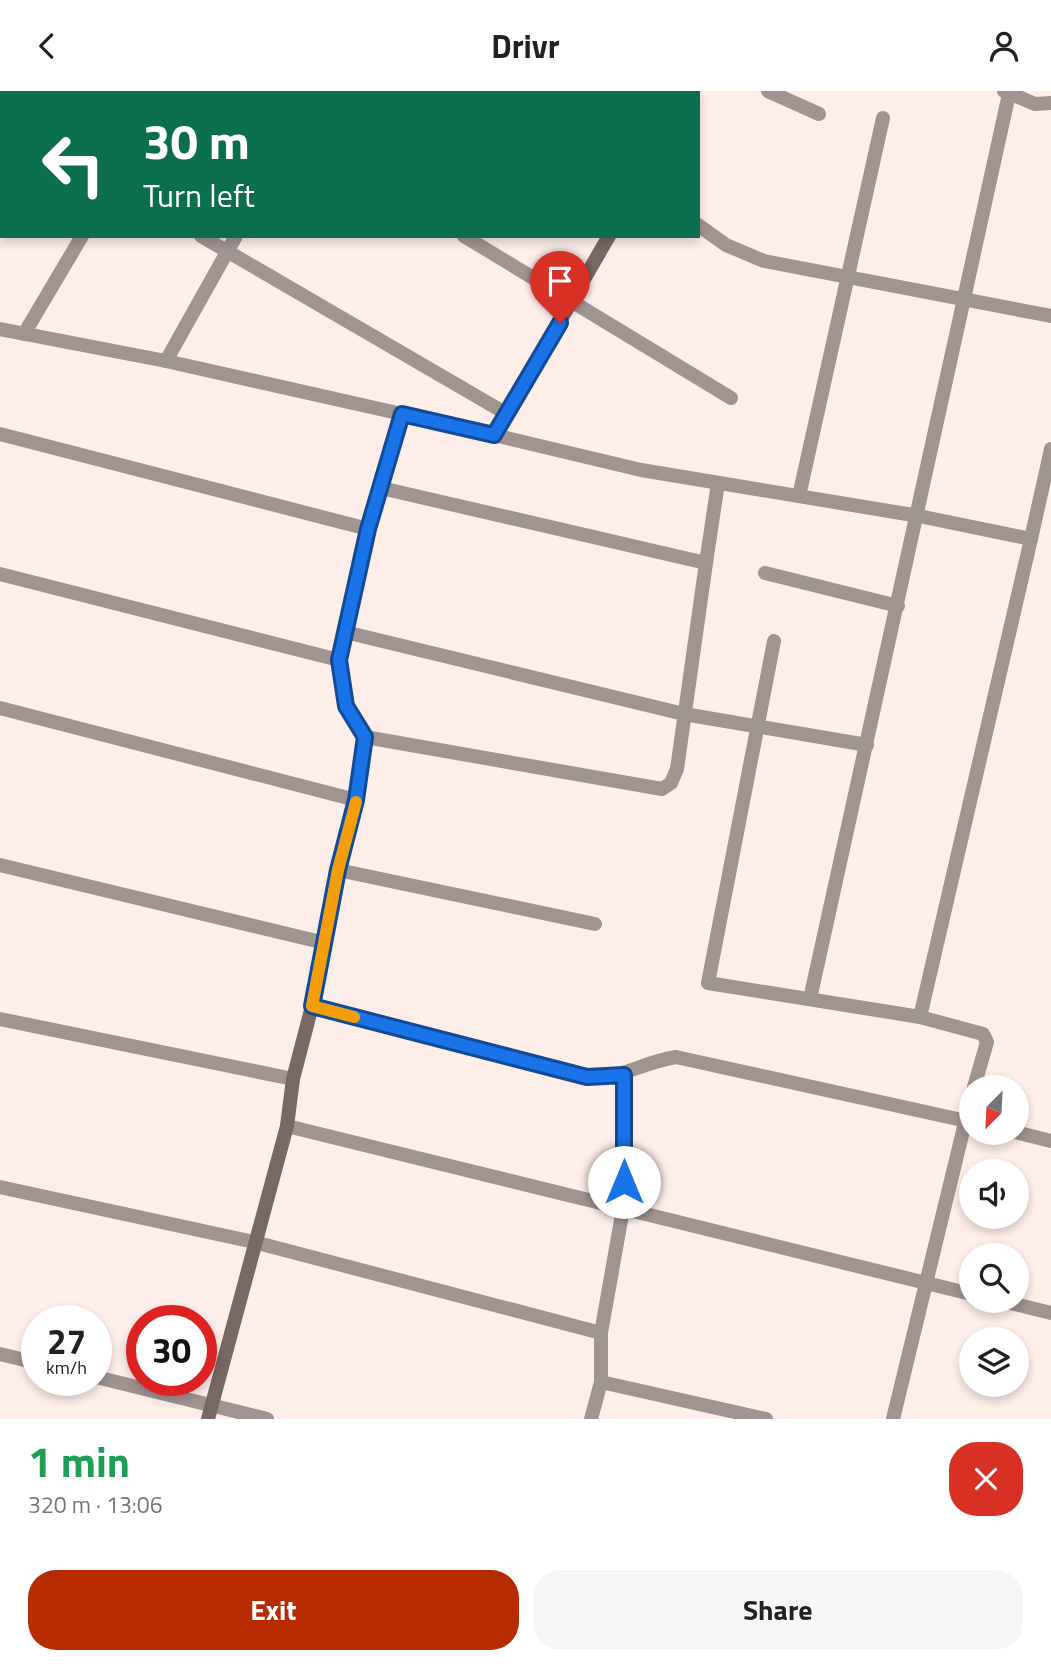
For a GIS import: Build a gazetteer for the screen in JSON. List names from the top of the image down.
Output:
{
  "north": "bottom left",
  "page": {
    "header": "Drivr",
    "turn": ["30 m", "Turn left"],
    "speed": "27 km/h",
    "limit": "30",
    "heading": ["1 min", "320 m · 13:06"],
    "buttons": ["Exit", "Share"]
  }
}
